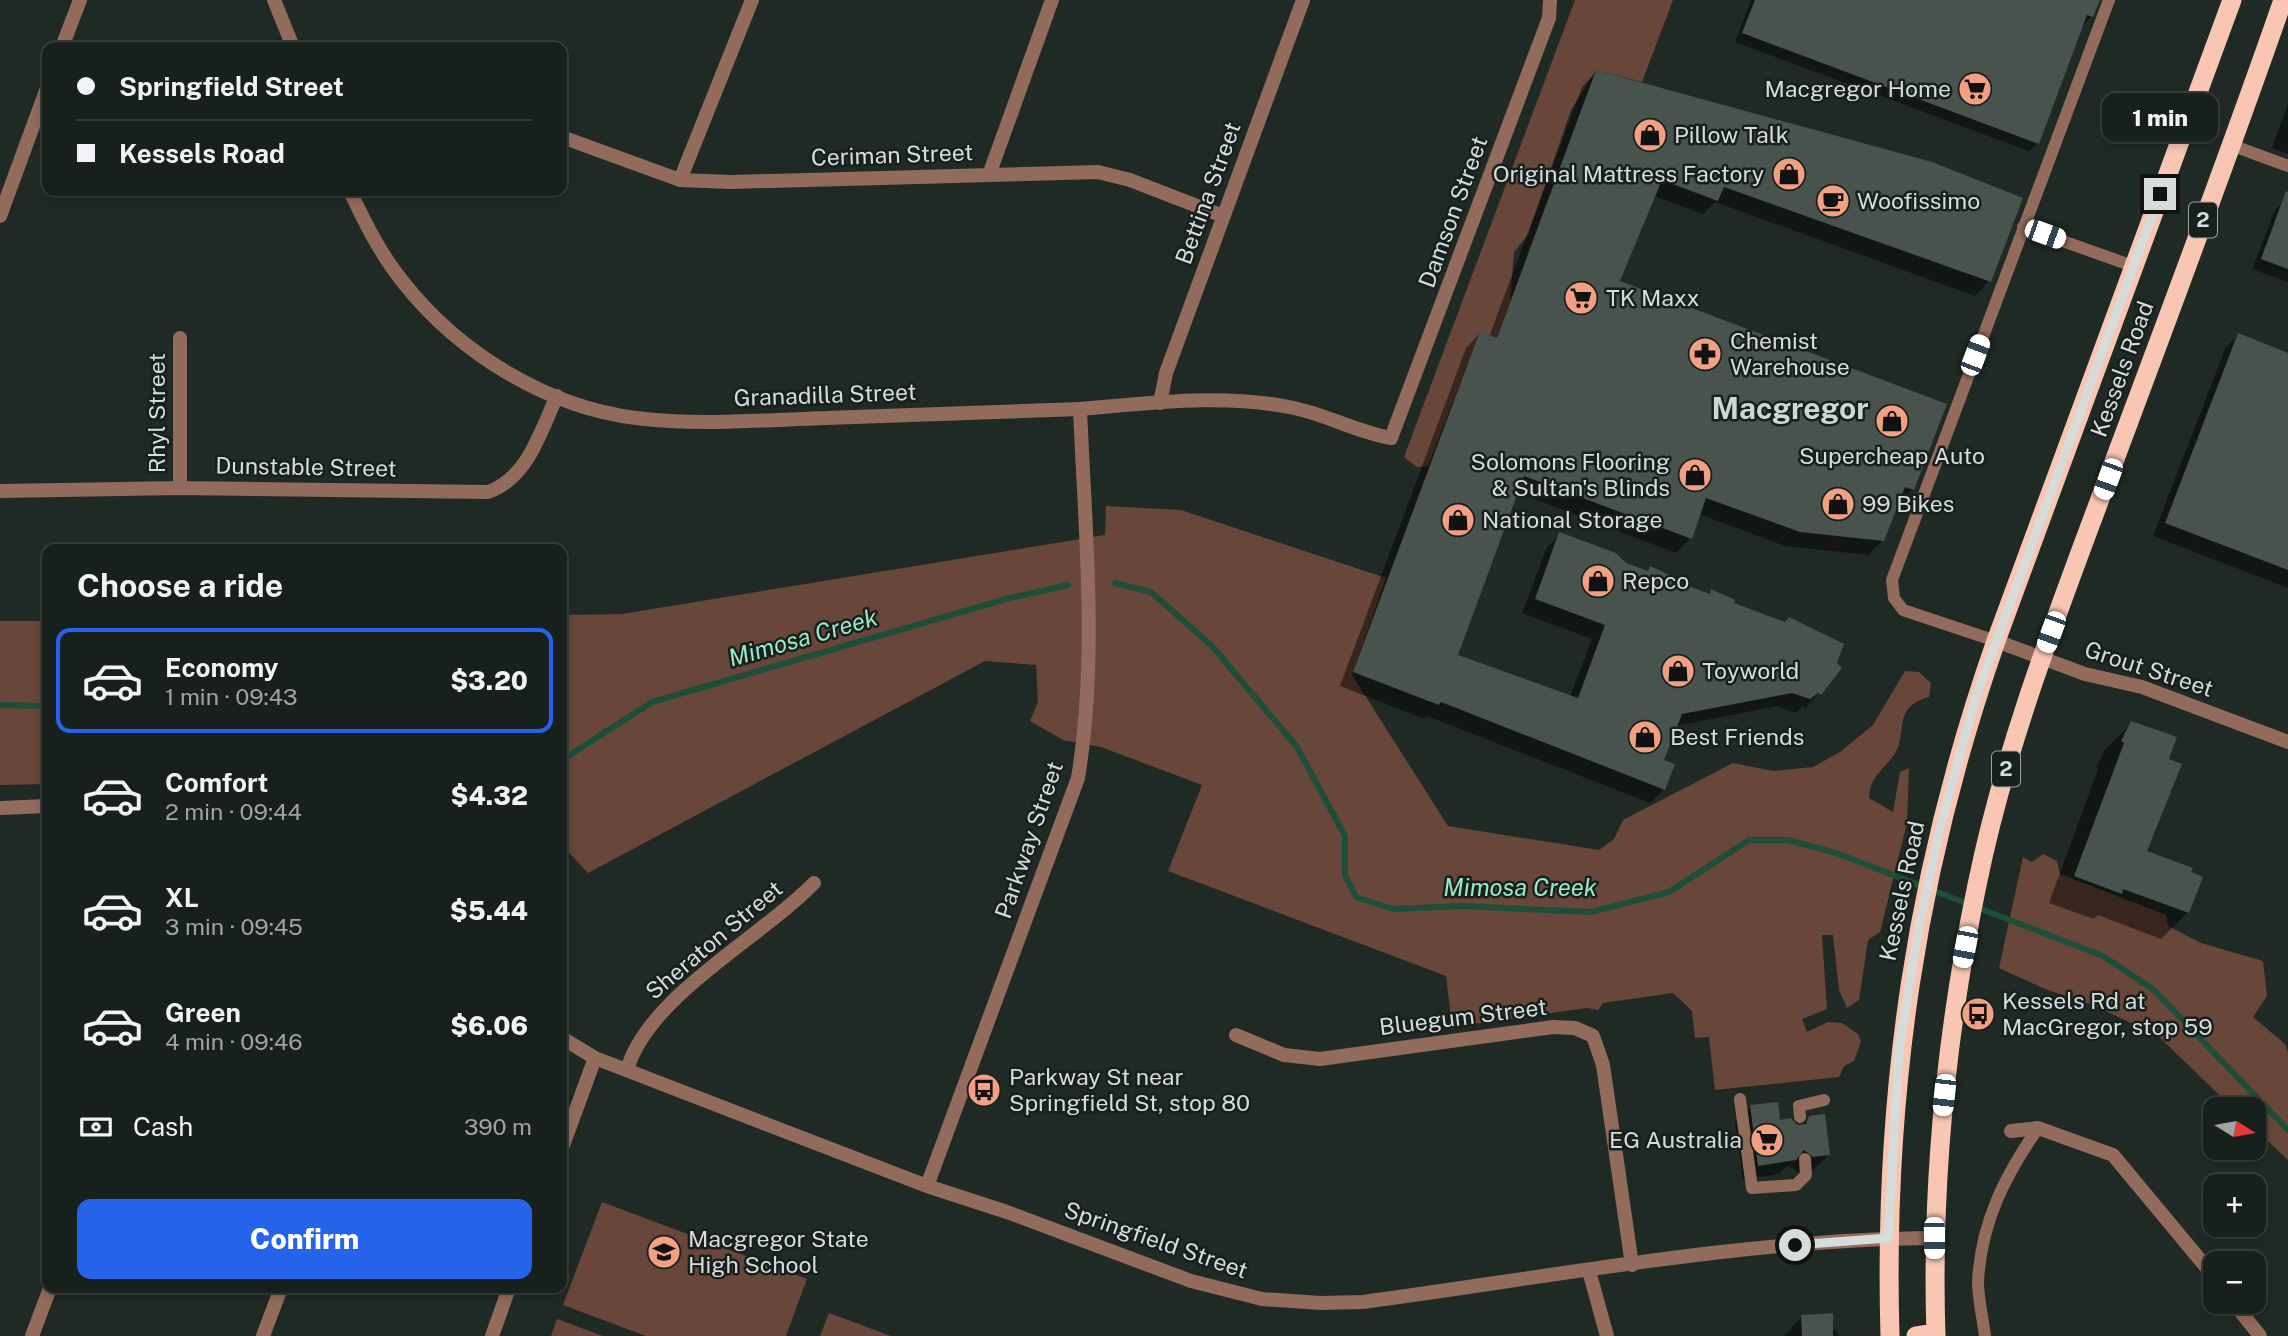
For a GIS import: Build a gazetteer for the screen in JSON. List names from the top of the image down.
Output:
{
  "streets": {
    "highway": ["2", "Kessels Road"],
    "street": [
      "Ceriman Street",
      "Bettina Street",
      "Damson Street",
      "Granadilla Street",
      "Rhyl Street",
      "Dunstable Street",
      "Grout Street",
      "Parkway Street",
      "Sheraton Street",
      "Bluegum Street",
      "Springfield Street"
    ]
  },
  "crossings": [
    ["Ceriman Street", "Bettina Street"],
    ["Bettina Street", "Granadilla Street"],
    ["Damson Street", "Granadilla Street"],
    ["Kessels Road", "Grout Street"],
    ["Kessels Road", "Springfield Street"],
    ["Granadilla Street", "Dunstable Street"],
    ["Granadilla Street", "Parkway Street"],
    ["Rhyl Street", "Dunstable Street"],
    ["Parkway Street", "Springfield Street"],
    ["Sheraton Street", "Springfield Street"],
    ["Bluegum Street", "Springfield Street"]
  ],
  "districts": ["Macgregor"],
  "water": ["Mimosa Creek"],
  "places": {
    "supermarket": ["Macgregor Home", "TK Maxx", "EG Australia"],
    "shop": [
      "Pillow Talk",
      "Original Mattress Factory",
      "Supercheap Auto",
      "Solomons Flooring & Sultan's Blinds",
      "99 Bikes",
      "National Storage",
      "Repco",
      "Toyworld",
      "Best Friends"
    ],
    "cafe": ["Woofissimo"],
    "pharmacy": ["Chemist Warehouse"],
    "bus stop": ["Kessels Rd at MacGregor, stop 59", "Parkway St near Springfield St, stop 80"],
    "school or university": ["Macgregor State High School"]
  },
  "north": "right",
  "page": {
    "banner": ["Springfield Street", "Kessels Road"],
    "bubble": "1 min",
    "heading": "Choose a ride",
    "list": [
      {
        "name": "Economy",
        "note": "1 min · 09:43",
        "value": "$3.20"
      },
      {
        "name": "Comfort",
        "note": "2 min · 09:44",
        "value": "$4.32"
      },
      {
        "name": "XL",
        "note": "3 min · 09:45",
        "value": "$5.44"
      },
      {
        "name": "Green",
        "note": "4 min · 09:46",
        "value": "$6.06"
      }
    ],
    "pay": ["Cash", "390 m"],
    "map_buttons": ["+", "−"],
    "buttons": "Confirm"
  }
}
